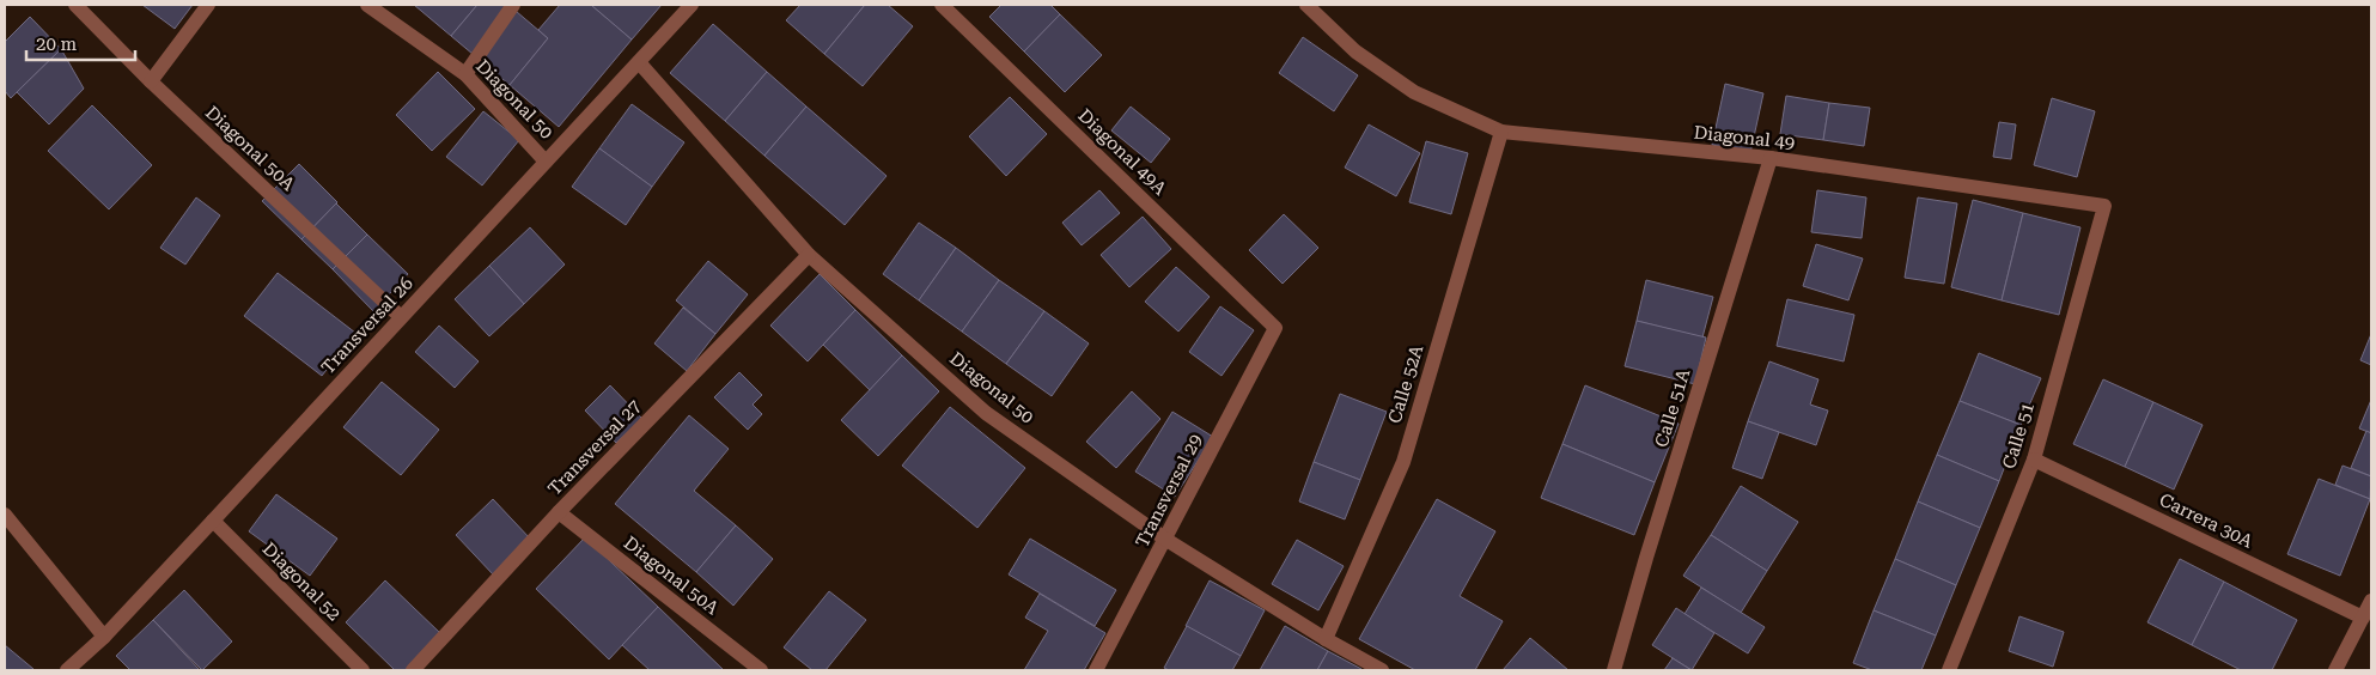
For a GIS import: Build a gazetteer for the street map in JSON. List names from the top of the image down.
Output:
{
  "streets": {
    "street": [
      "Diagonal 50",
      "Diagonal 49",
      "Diagonal 50A",
      "Diagonal 49A",
      "Transversal 26",
      "Calle 52A",
      "Calle 51A",
      "Calle 51",
      "Transversal 27",
      "Transversal 29",
      "Carrera 30A",
      "Diagonal 52"
    ]
  },
  "crossings": [
    ["Diagonal 50", "Transversal 26"],
    ["Diagonal 50", "Calle 52A"],
    ["Diagonal 50", "Transversal 27"],
    ["Diagonal 50", "Transversal 29"],
    ["Diagonal 49", "Calle 52A"],
    ["Diagonal 49", "Calle 51A"],
    ["Diagonal 49", "Calle 51"],
    ["Diagonal 50A", "Transversal 26"],
    ["Diagonal 50A", "Transversal 27"],
    ["Diagonal 49A", "Transversal 29"],
    ["Transversal 26", "Diagonal 52"],
    ["Calle 51", "Carrera 30A"]
  ],
  "scale_bar": "20 m"
}
